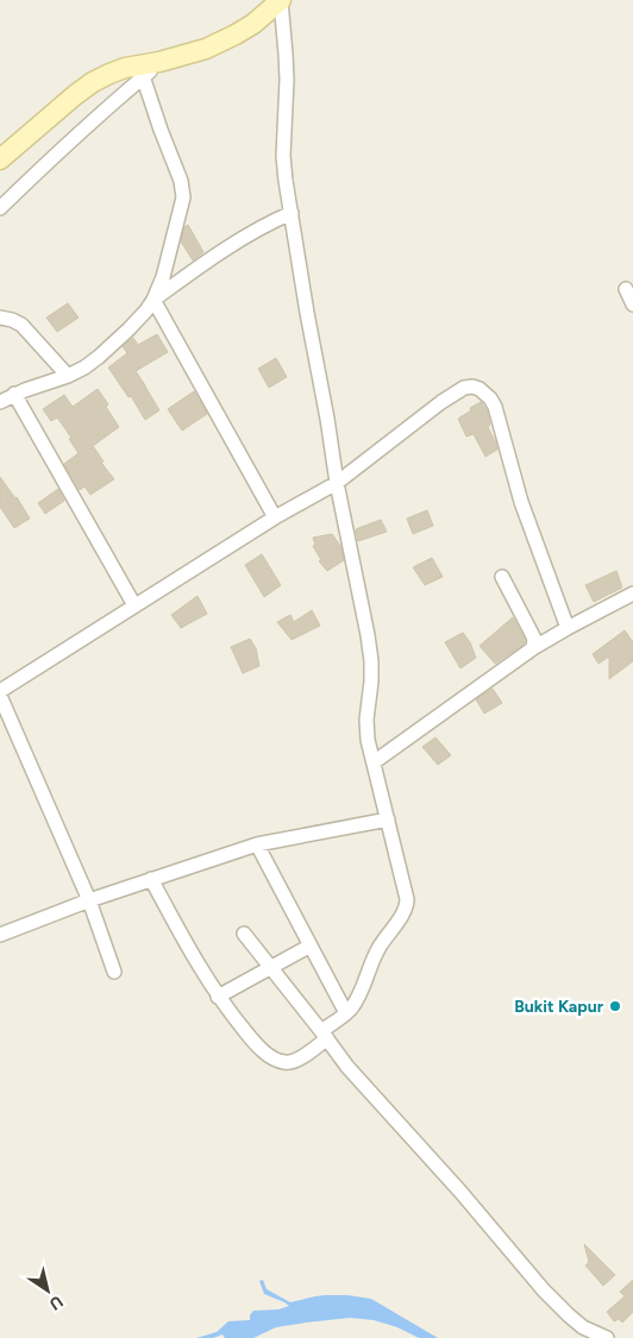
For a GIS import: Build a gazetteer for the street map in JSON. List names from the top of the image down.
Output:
{
  "places": ["Bukit Kapur"],
  "north": "bottom right"
}
